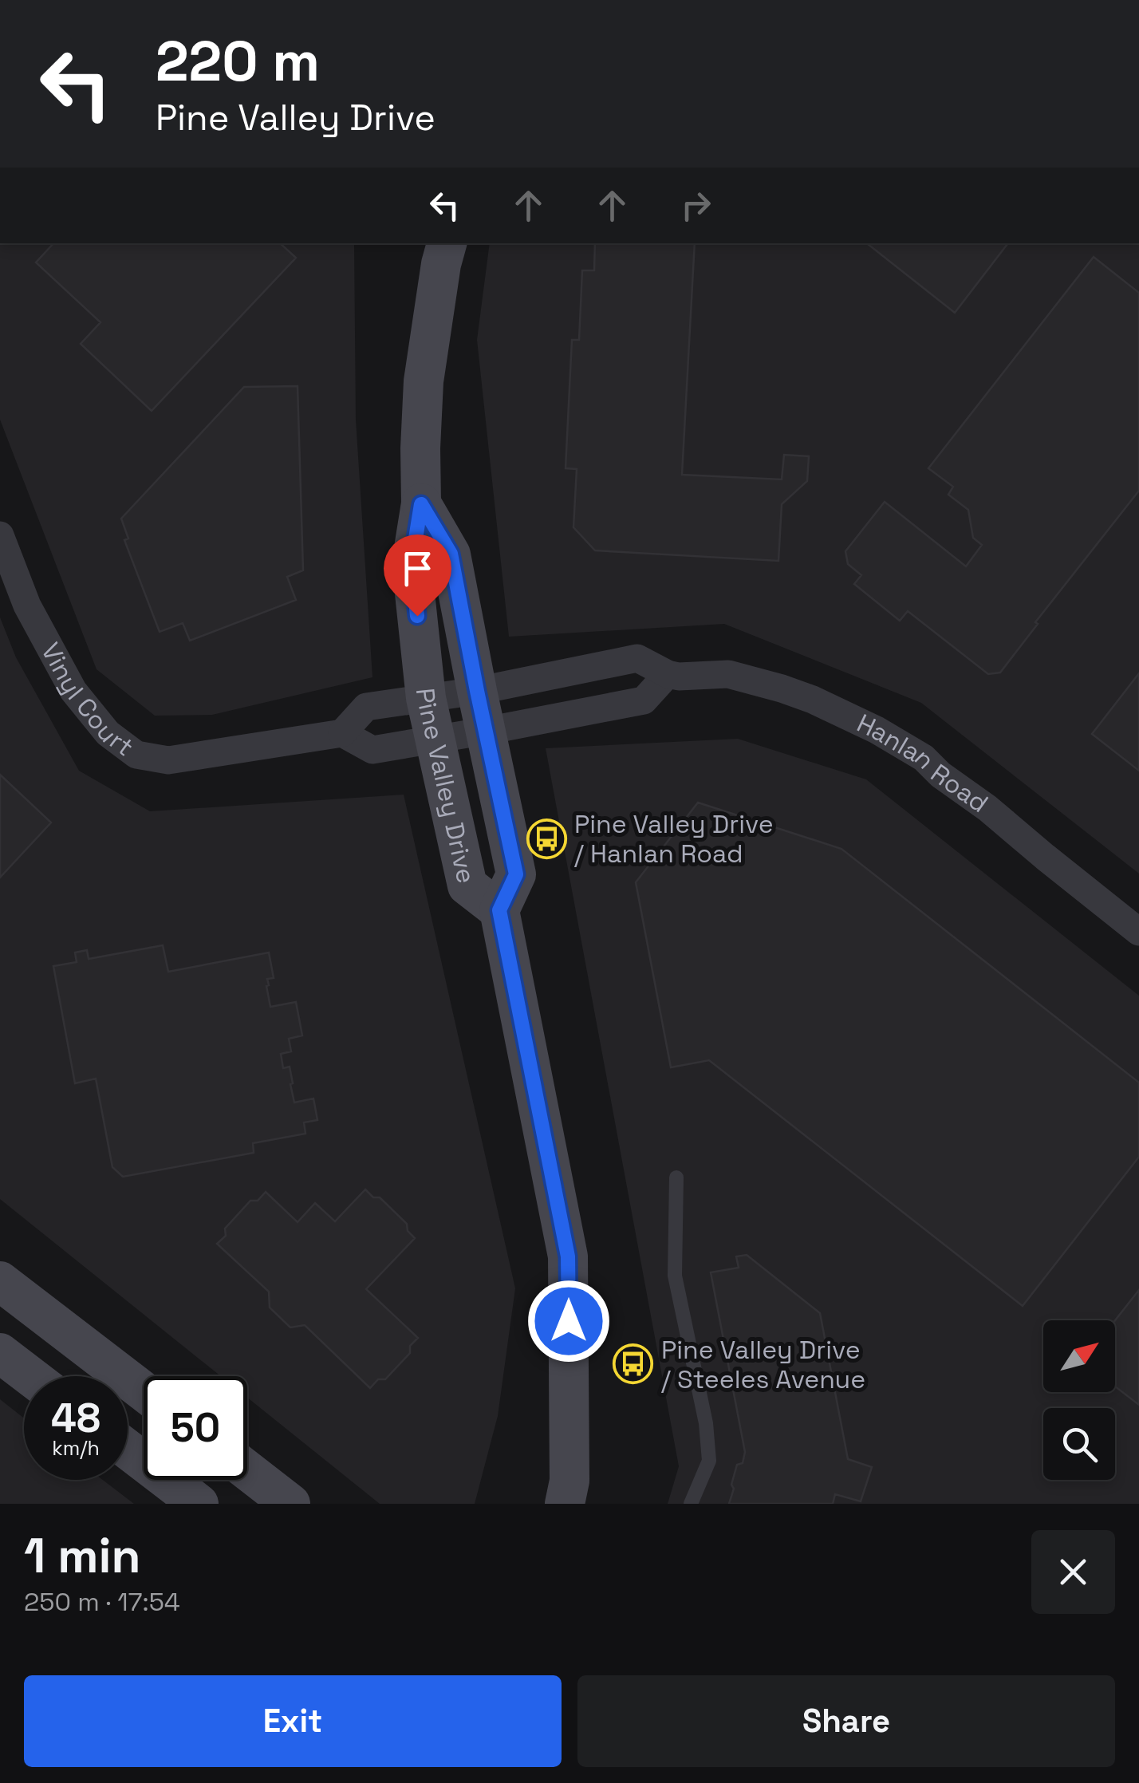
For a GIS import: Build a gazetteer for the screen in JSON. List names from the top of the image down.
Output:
{
  "streets": {
    "main road": ["Pine Valley Drive"],
    "street": ["Vinyl Court", "Hanlan Road"]
  },
  "crossings": [
    ["Hanlan Road", "Pine Valley Drive"]
  ],
  "places": {
    "bus stop": ["Pine Valley Drive / Hanlan Road", "Pine Valley Drive / Steeles Avenue"]
  },
  "north": "top right",
  "page": {
    "turn": ["220 m", "Pine Valley Drive"],
    "speed": "48 km/h",
    "limit": "50",
    "heading": ["1 min", "250 m · 17:54"],
    "buttons": ["Exit", "Share"]
  }
}
